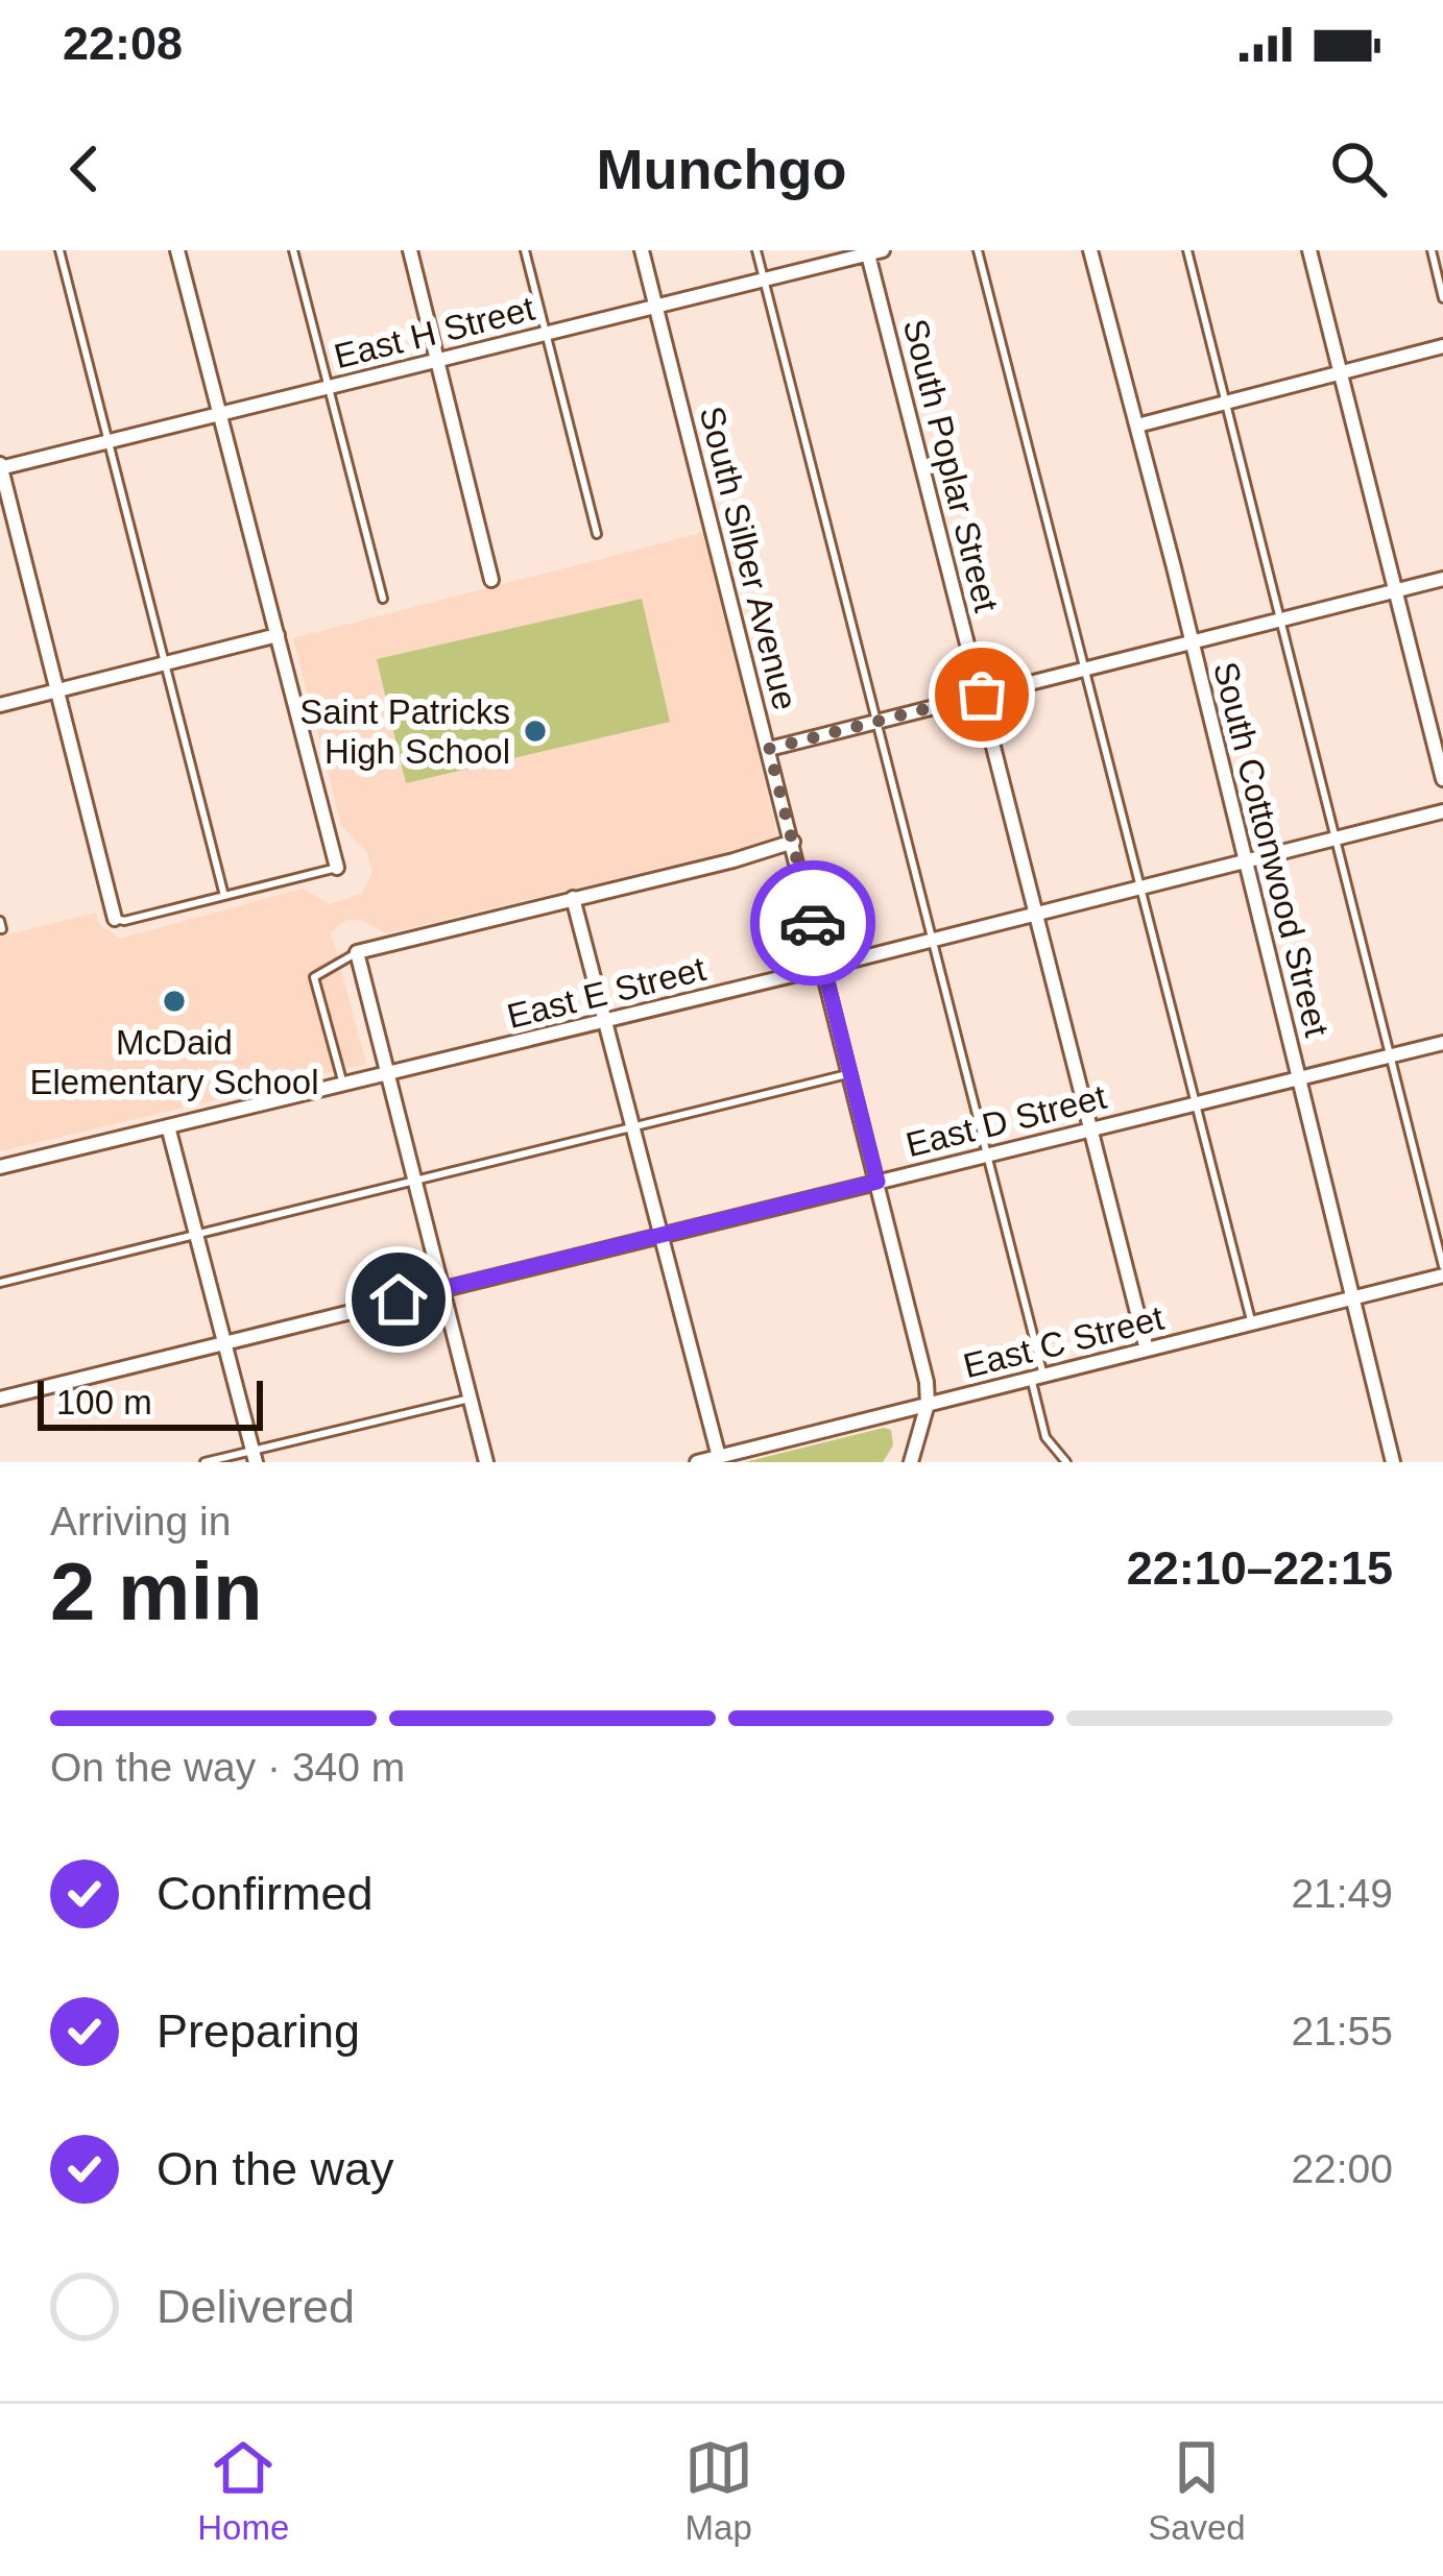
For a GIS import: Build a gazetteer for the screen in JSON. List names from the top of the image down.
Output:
{
  "streets": {
    "street": [
      "East H Street",
      "South Poplar Street",
      "South Silber Avenue",
      "South Cottonwood Street",
      "East E Street",
      "East D Street",
      "East C Street"
    ]
  },
  "crossings": [
    ["East H Street", "South Poplar Street"],
    ["East H Street", "South Silber Avenue"],
    ["South Poplar Street", "East E Street"],
    ["South Poplar Street", "East D Street"],
    ["South Poplar Street", "East C Street"],
    ["South Silber Avenue", "East E Street"],
    ["South Silber Avenue", "East D Street"],
    ["South Silber Avenue", "East C Street"],
    ["South Cottonwood Street", "East E Street"],
    ["South Cottonwood Street", "East D Street"],
    ["South Cottonwood Street", "East C Street"]
  ],
  "places": ["Saint Patricks High School", "McDaid Elementary School"],
  "scale_bar": "100 m",
  "page": {
    "status": "22:08",
    "header": "Munchgo",
    "scale": "100 m",
    "heading": ["2 min", "Arriving in", "22:10–22:15"],
    "bar": "On the way · 340 m",
    "list": [
      ["Confirmed", "21:49"],
      ["Preparing", "21:55"],
      ["On the way", "22:00"],
      "Delivered"
    ],
    "tabs": ["Home", "Map", "Saved"]
  }
}
